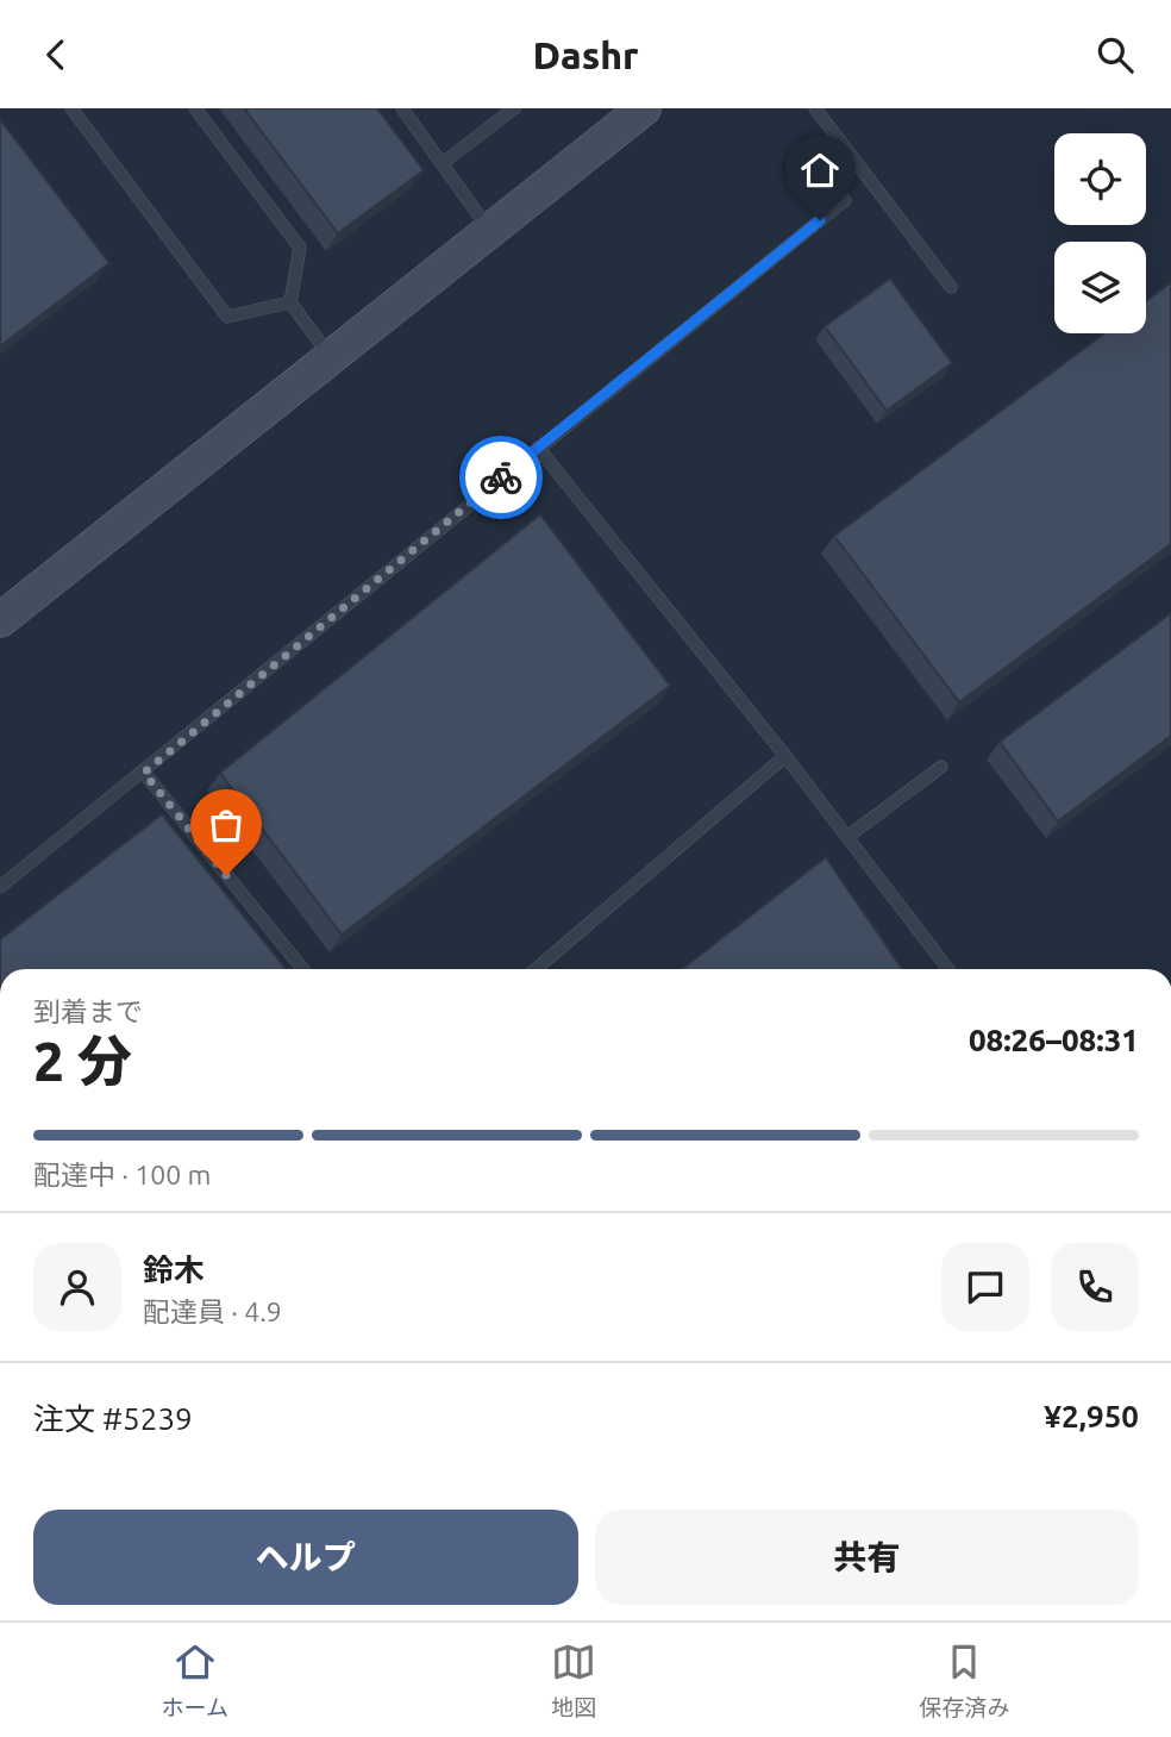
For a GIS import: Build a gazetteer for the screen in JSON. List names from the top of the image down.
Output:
{
  "page": {
    "header": "Dashr",
    "heading": ["2 分", "到着まで", "08:26–08:31"],
    "panel": [
      "鈴木",
      "配達員 · 4.9",
      "注文 #5239",
      "¥2,950"
    ],
    "bar": "配達中 · 100 m",
    "buttons": ["ヘルプ", "共有"],
    "tabs": ["ホーム", "地図", "保存済み"]
  }
}
